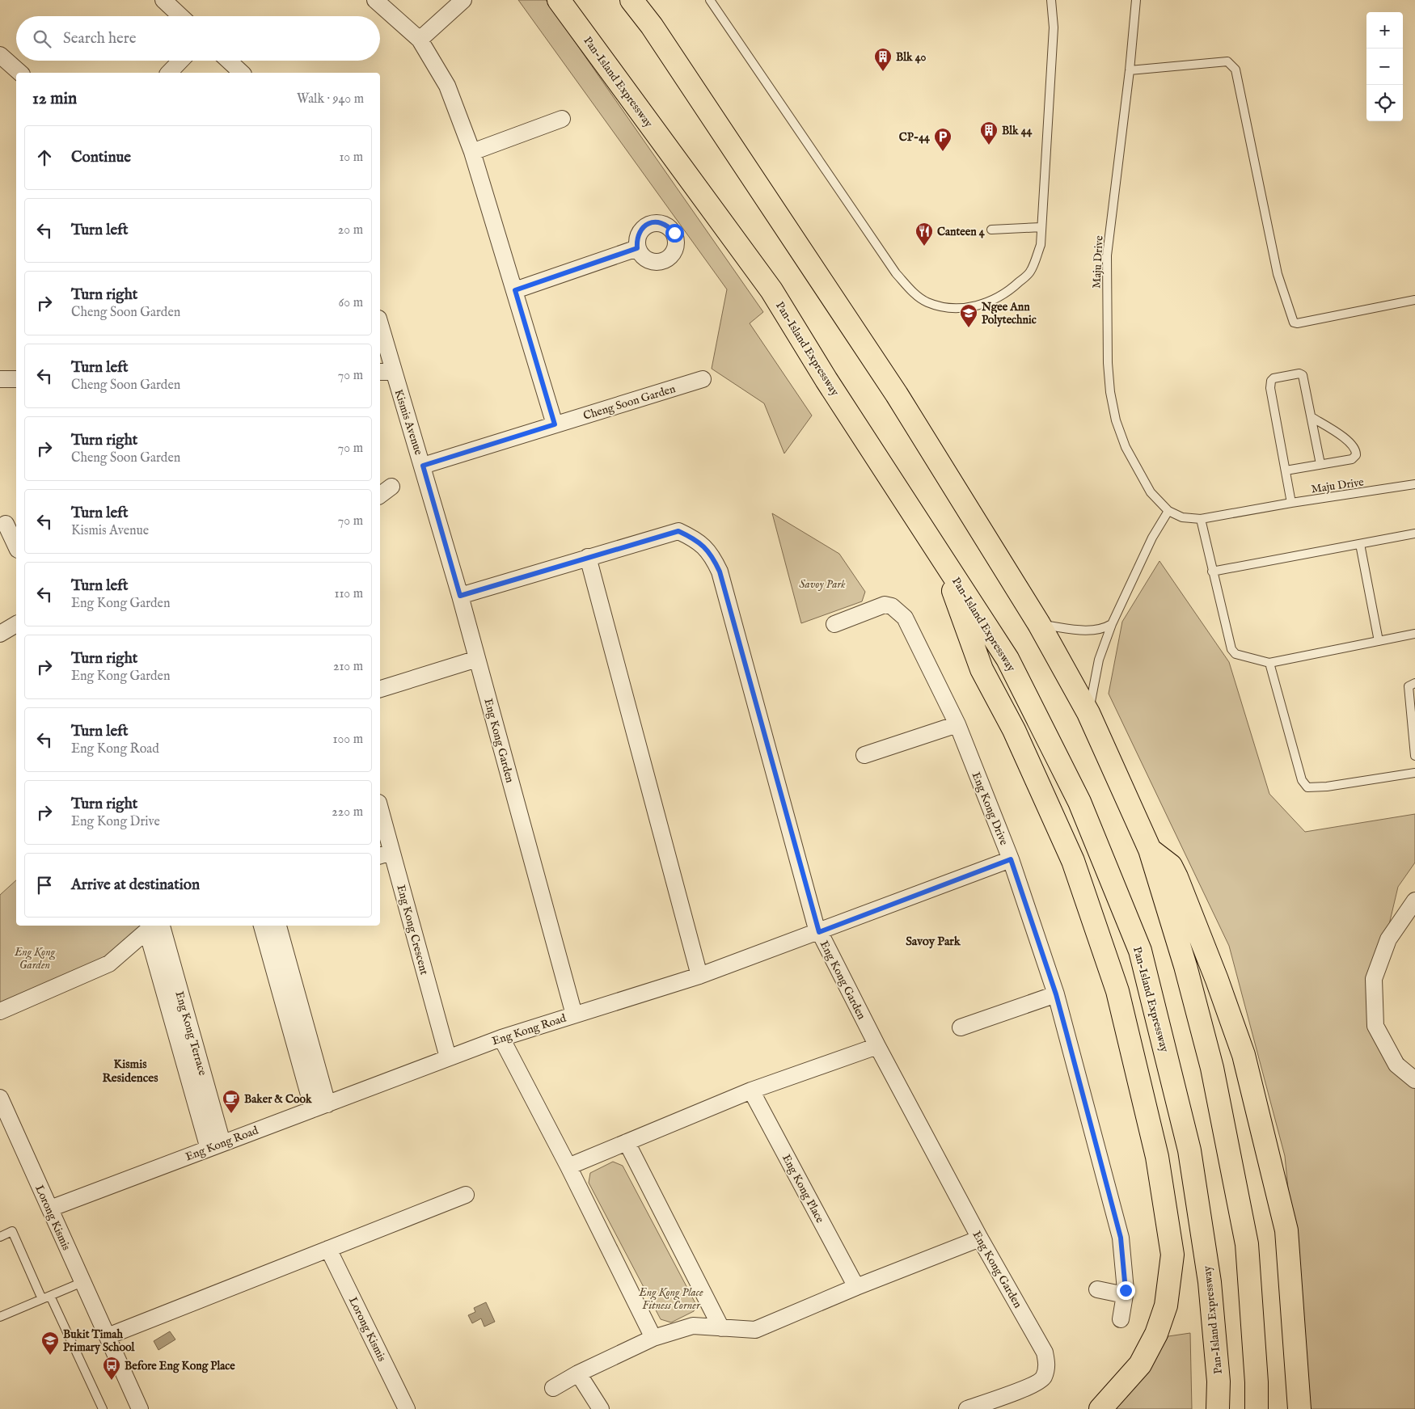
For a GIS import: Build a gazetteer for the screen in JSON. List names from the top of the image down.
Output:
{
  "streets": {
    "highway": ["Pan-Island Expressway"],
    "street": [
      "Cheng Soon Garden",
      "Kismis Avenue",
      "Eng Kong Garden",
      "Eng Kong Drive",
      "Eng Kong Crescent",
      "Eng Kong Road",
      "Eng Kong Terrace",
      "Eng Kong Place",
      "Lorong Kismis"
    ],
    "lane": ["Maju Drive"]
  },
  "crossings": [
    ["Cheng Soon Garden", "Kismis Avenue"],
    ["Kismis Avenue", "Eng Kong Garden"],
    ["Eng Kong Garden", "Eng Kong Road"],
    ["Eng Kong Drive", "Eng Kong Road"],
    ["Eng Kong Crescent", "Eng Kong Road"],
    ["Eng Kong Road", "Eng Kong Terrace"],
    ["Eng Kong Road", "Lorong Kismis"]
  ],
  "districts": ["Savoy Park", "Kismis Residences"],
  "parks": ["Savoy Park", "Eng Kong Garden", "Eng Kong Place Fitness Corner"],
  "places": {
    "building": ["Blk 40", "Blk 44"],
    "parking": ["CP-44"],
    "restaurant": ["Canteen 4"],
    "school or university": ["Ngee Ann Polytechnic", "Bukit Timah Primary School"],
    "cafe": ["Baker & Cook"],
    "bus stop": ["Before Eng Kong Place"]
  },
  "page": {
    "map_buttons": ["+", "−"],
    "search": "Search here",
    "heading": ["12 min", "Walk · 940 m"],
    "list": [
      ["Continue", "10 m"],
      ["Turn left", "20 m"],
      ["Turn right", "Cheng Soon Garden", "60 m"],
      ["Turn left", "Cheng Soon Garden", "70 m"],
      ["Turn right", "Cheng Soon Garden", "70 m"],
      ["Turn left", "Kismis Avenue", "70 m"],
      ["Turn left", "Eng Kong Garden", "110 m"],
      ["Turn right", "Eng Kong Garden", "210 m"],
      ["Turn left", "Eng Kong Road", "100 m"],
      ["Turn right", "Eng Kong Drive", "220 m"],
      "Arrive at destination"
    ]
  }
}
